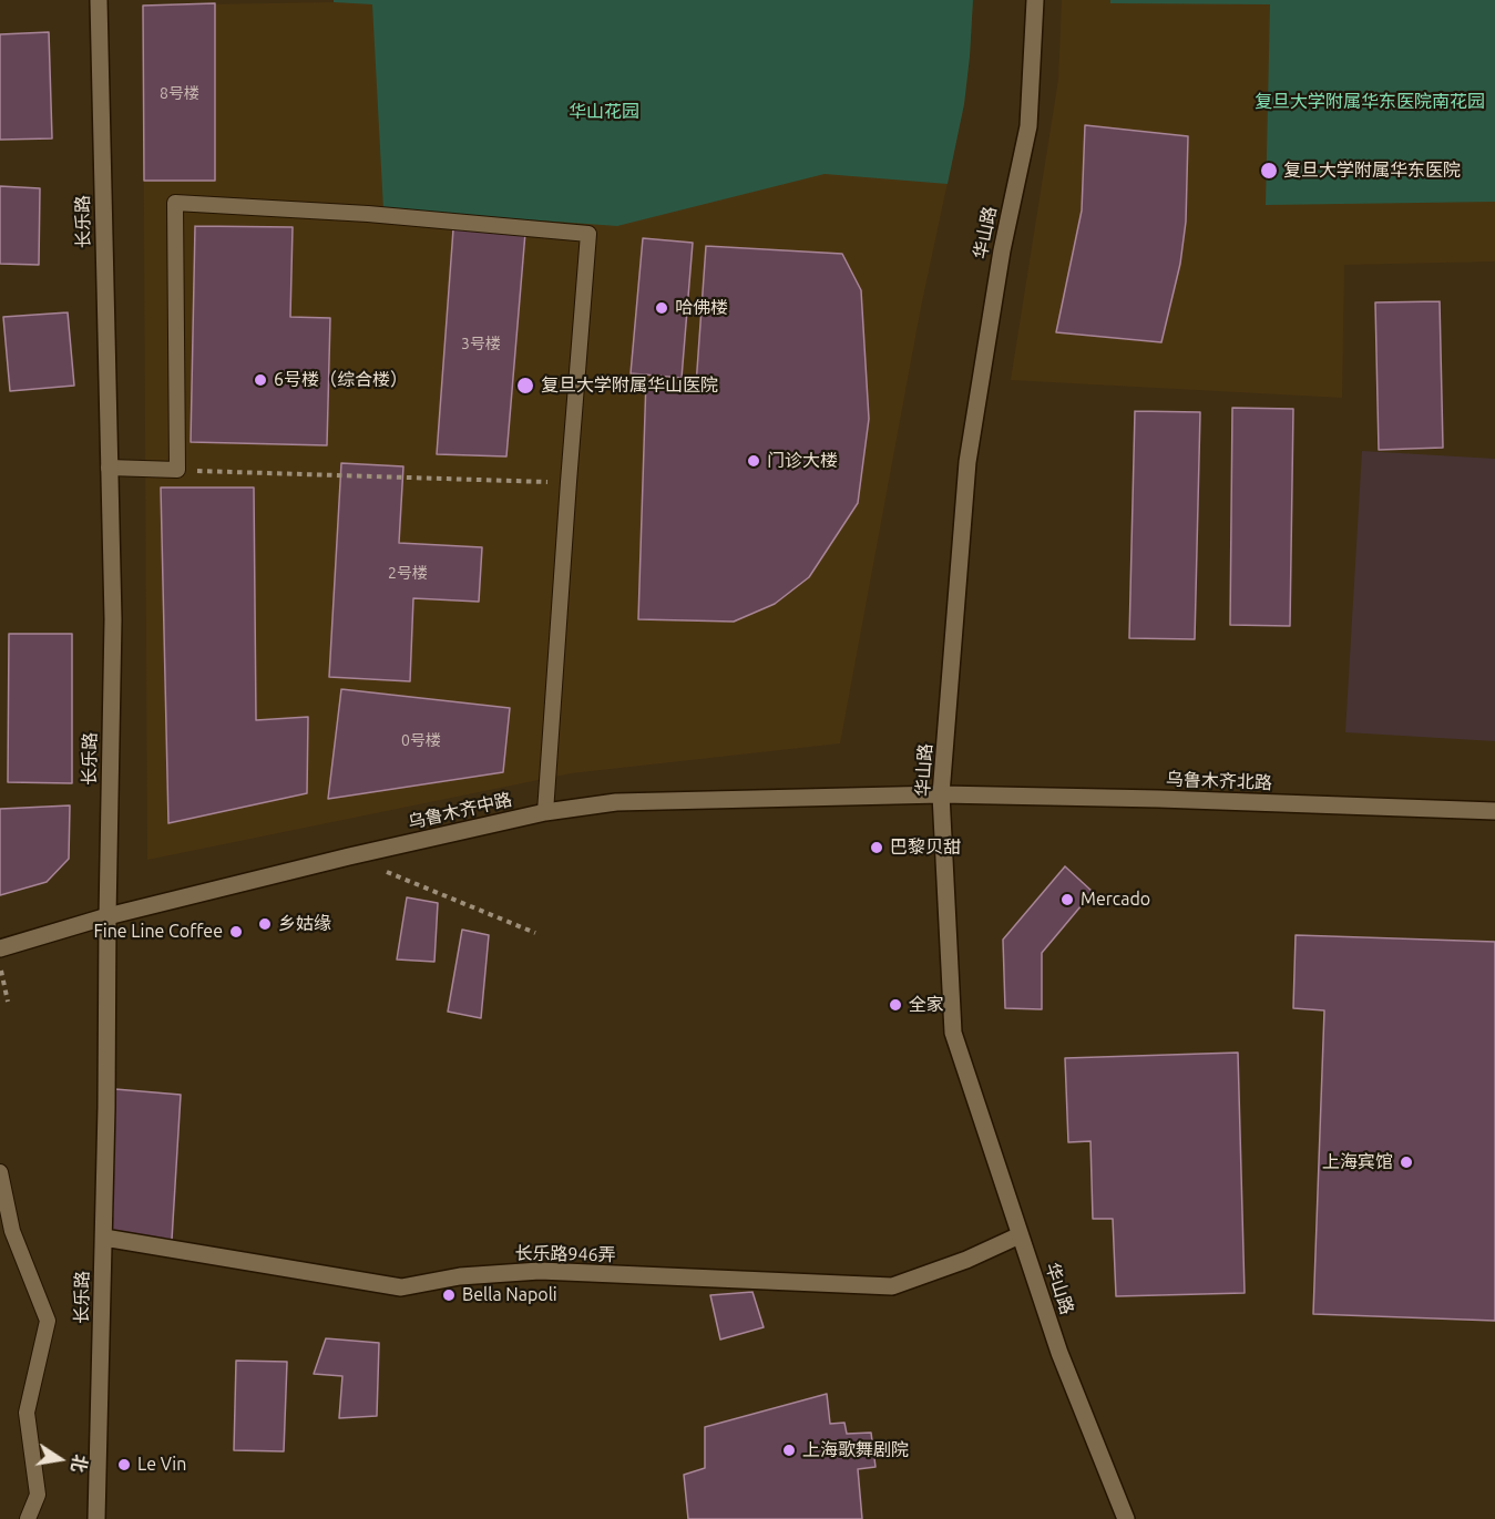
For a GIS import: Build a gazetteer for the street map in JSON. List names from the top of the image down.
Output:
{
  "streets": {
    "street": [
      "长乐路",
      "华山路",
      "乌鲁木齐北路",
      "乌鲁木齐中路",
      "长乐路946弄"
    ]
  },
  "crossings": [
    ["长乐路", "乌鲁木齐中路"],
    ["长乐路", "长乐路946弄"],
    ["华山路", "乌鲁木齐北路"],
    ["华山路", "乌鲁木齐中路"],
    ["华山路", "长乐路946弄"],
    ["乌鲁木齐北路", "乌鲁木齐中路"]
  ],
  "parks": ["复旦大学附属华东医院南花园", "华山花园"],
  "places": [
    "复旦大学附属华东医院",
    "哈佛楼",
    "6号楼（综合楼）",
    "复旦大学附属华山医院",
    "门诊大楼",
    "巴黎贝甜",
    "Mercado",
    "乡姑缘",
    "Fine Line Coffee",
    "全家",
    "上海宾馆",
    "Bella Napoli",
    "上海歌舞剧院",
    "Le Vin"
  ],
  "house_numbers": [
    "8号楼",
    "3号楼",
    "2号楼",
    "0号楼"
  ],
  "north": "right"
}
